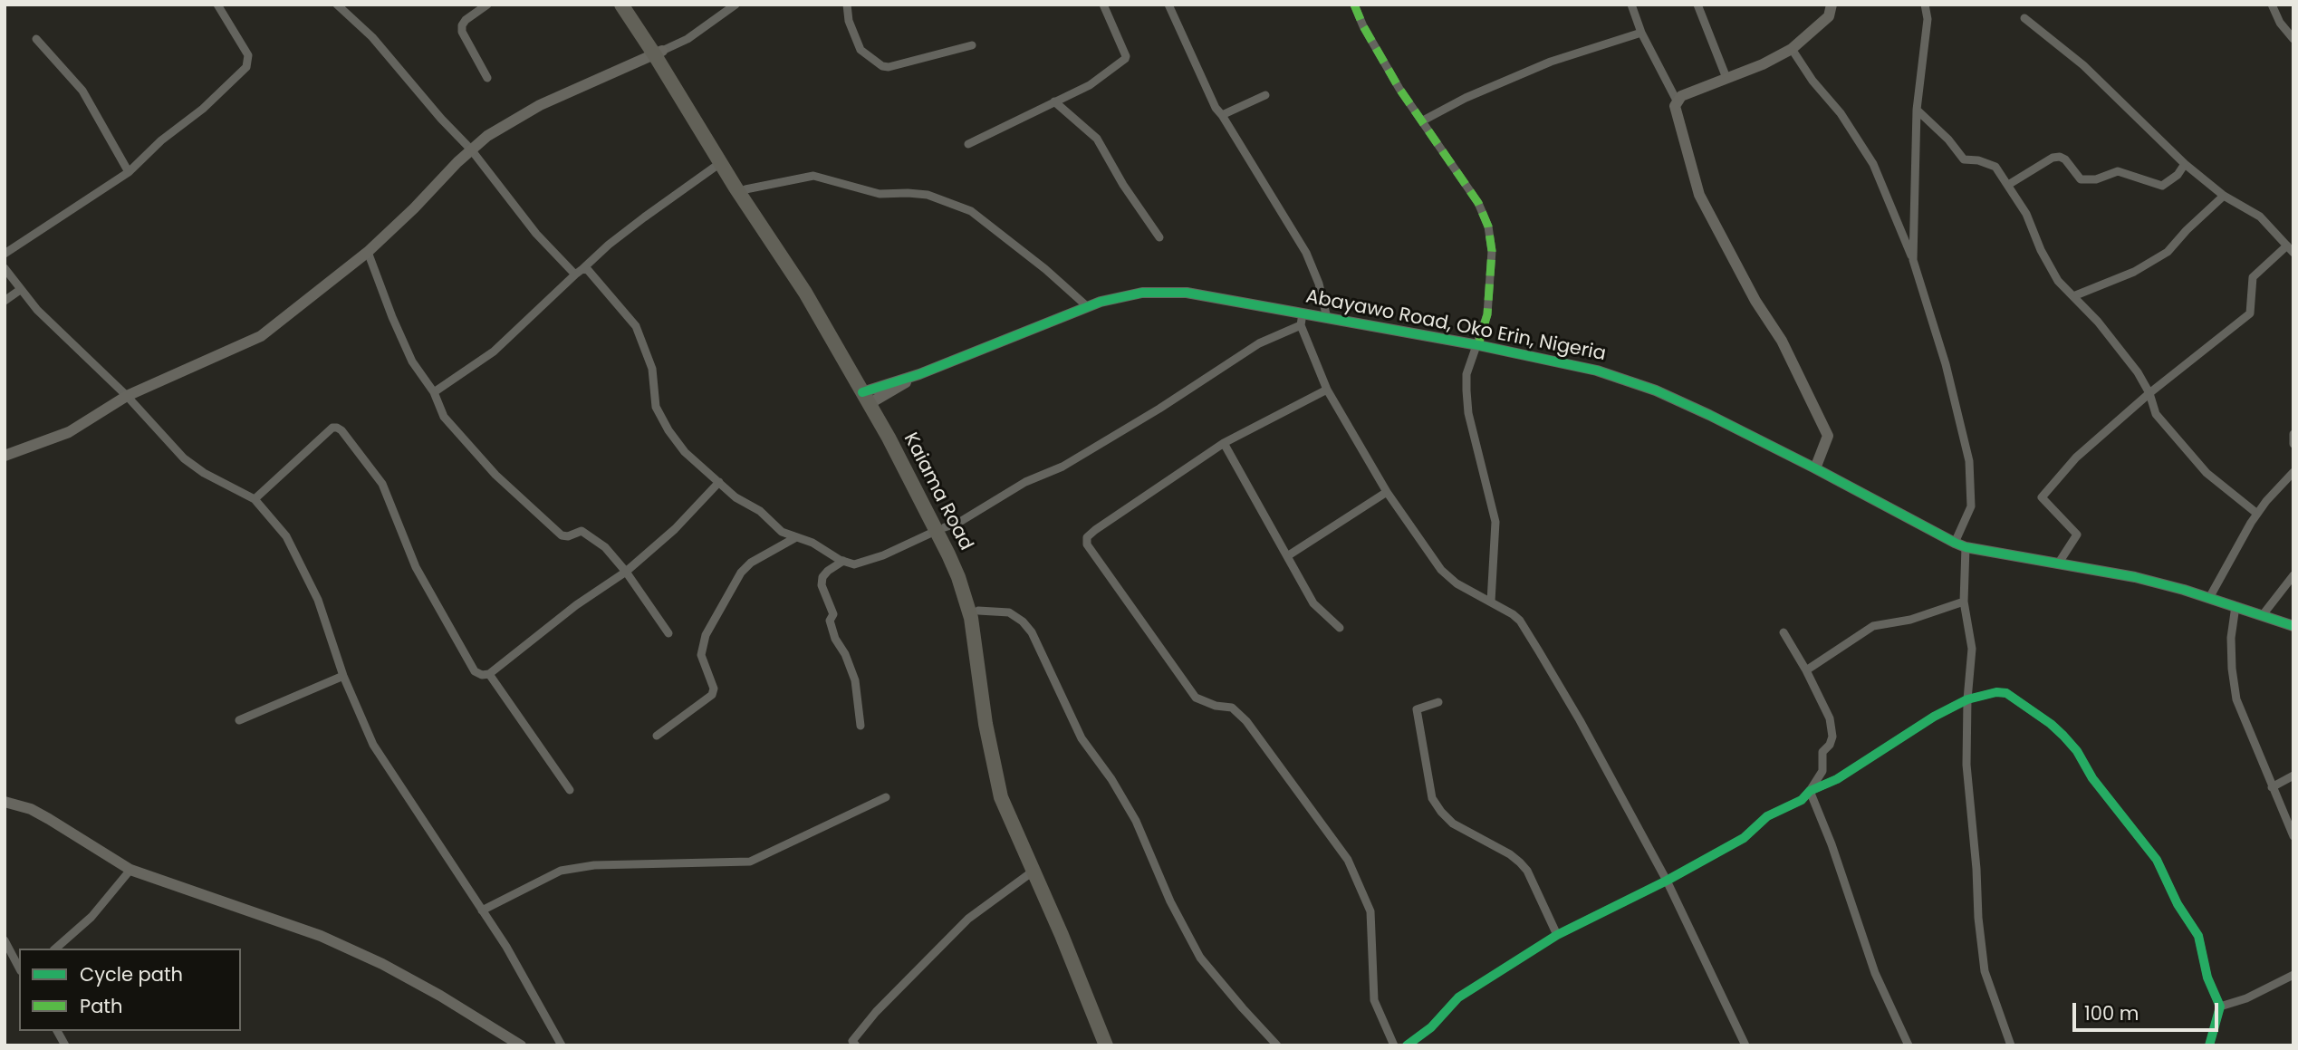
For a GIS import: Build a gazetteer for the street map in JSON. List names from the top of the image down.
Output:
{
  "streets": {
    "highway": ["Kaiama Road"],
    "street": ["Abayawo Road, Oko Erin, Nigeria"]
  },
  "crossings": [
    ["Abayawo Road, Oko Erin, Nigeria", "Kaiama Road"]
  ],
  "legend": ["Cycle path", "Path"],
  "scale_bar": "100 m"
}
